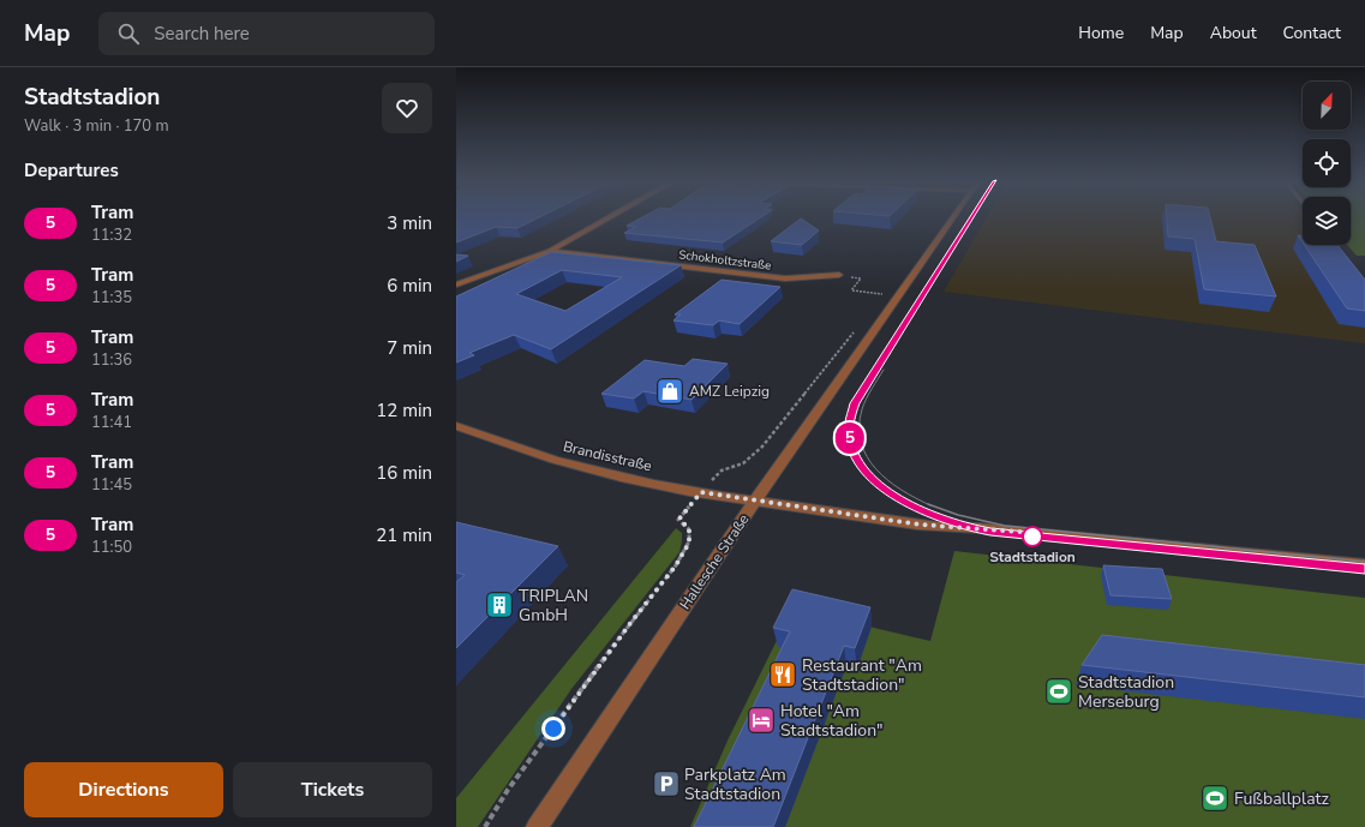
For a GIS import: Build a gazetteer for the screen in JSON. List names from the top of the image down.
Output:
{
  "streets": {
    "street": ["Schokholtzstraße", "Brandisstraße", "Hallesche Straße"]
  },
  "crossings": [
    ["Brandisstraße", "Hallesche Straße"]
  ],
  "places": {
    "shop": ["AMZ Leipzig"],
    "other": ["Stadtstadion"],
    "building": ["TRIPLAN GmbH"],
    "restaurant": ["Restaurant \"Am Stadtstadion\""],
    "sports": ["Stadtstadion Merseburg", "Fußballplatz"],
    "hotel": ["Hotel \"Am Stadtstadion\""],
    "parking": ["Parkplatz Am Stadtstadion"]
  },
  "lines": ["tram line 5"],
  "north": "top right",
  "page": {
    "header": "Map",
    "search": "Search here",
    "nav": [
      "Home",
      "Map",
      "About",
      "Contact"
    ],
    "heading": [
      ["Stadtstadion", "Walk · 3 min · 170 m"],
      "Departures"
    ],
    "on_map": "5",
    "list": [
      {
        "mark": "5",
        "name": "Tram",
        "note": "11:32",
        "value": "3 min"
      },
      {
        "mark": "5",
        "name": "Tram",
        "note": "11:35",
        "value": "6 min"
      },
      {
        "mark": "5",
        "name": "Tram",
        "note": "11:36",
        "value": "7 min"
      },
      {
        "mark": "5",
        "name": "Tram",
        "note": "11:41",
        "value": "12 min"
      },
      {
        "mark": "5",
        "name": "Tram",
        "note": "11:45",
        "value": "16 min"
      },
      {
        "mark": "5",
        "name": "Tram",
        "note": "11:50",
        "value": "21 min"
      }
    ],
    "buttons": ["Directions", "Tickets"]
  }
}
